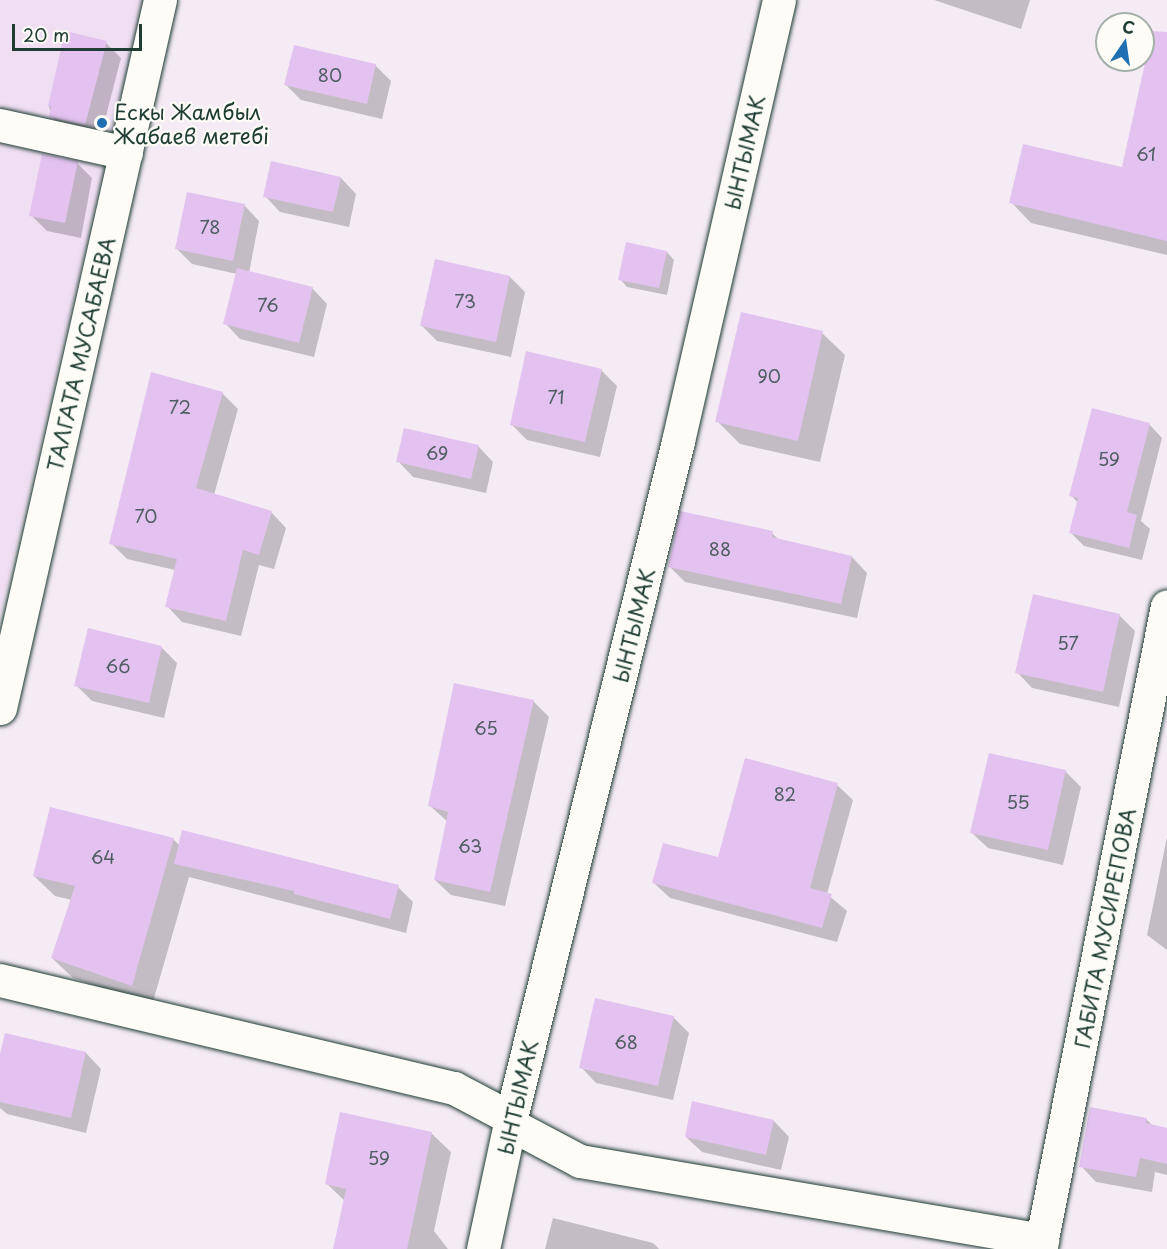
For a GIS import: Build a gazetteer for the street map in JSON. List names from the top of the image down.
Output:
{
  "streets": {
    "street": ["ЫНТЫМАК", "ТАЛГАТА МУСАБАЕВА", "ГАБИТА МУСИРЕПОВА"]
  },
  "places": ["Ескы Жамбыл Жабаев метебі"],
  "house_numbers": [
    "80",
    "61",
    "78",
    "73",
    "76",
    "90",
    "71",
    "72",
    "69",
    "59",
    "70",
    "88",
    "57",
    "66",
    "65",
    "82",
    "55",
    "63",
    "64",
    "68",
    "59"
  ],
  "scale_bar": "20 m",
  "north": "top"
}
